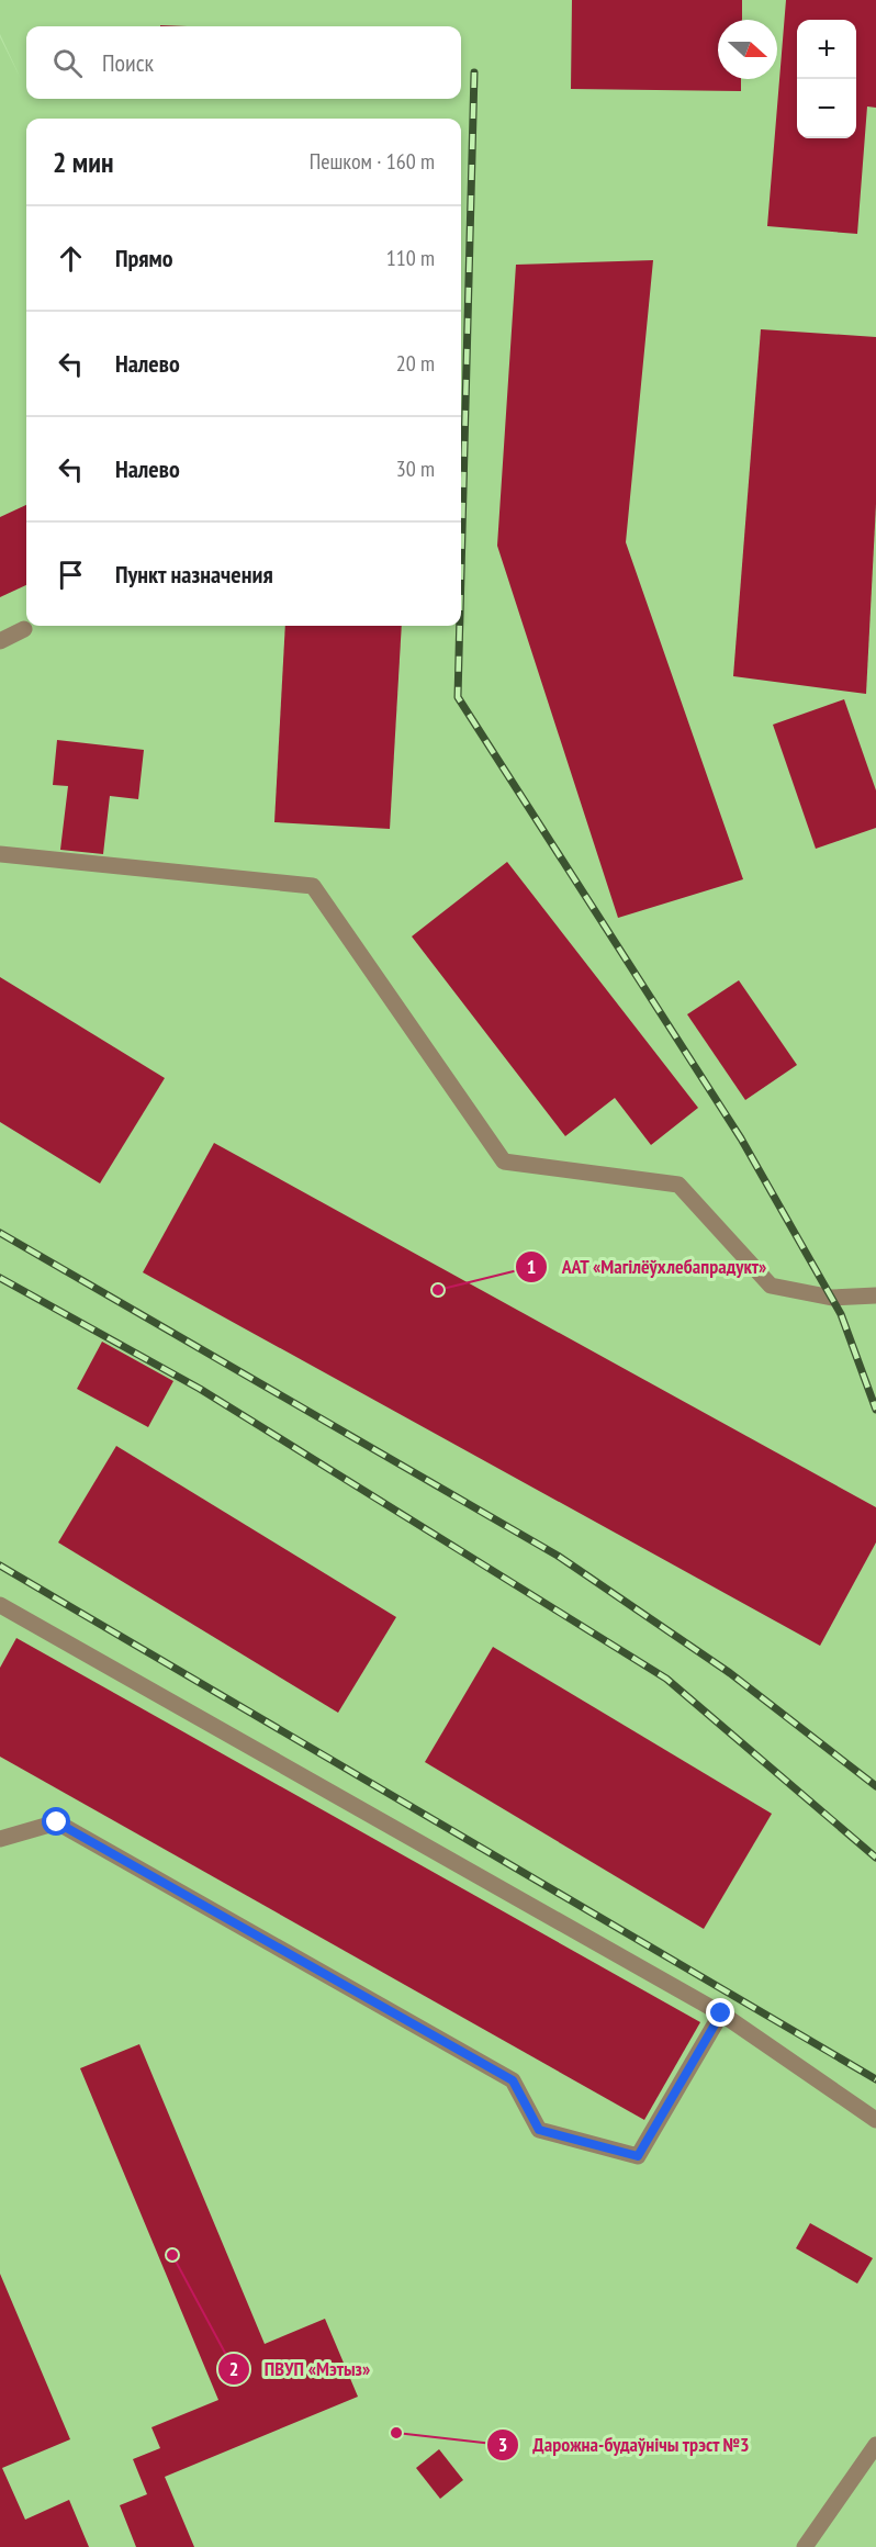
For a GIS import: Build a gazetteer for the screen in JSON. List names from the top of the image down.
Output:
{
  "places": ["ААТ «Магілёўхлебапрадукт»", "ПВУП «Мэтыз»", "Дарожна-будаўнічы трэст №3"],
  "north": "right",
  "page": {
    "map_buttons": ["+", "−"],
    "search": "Поиск",
    "heading": ["2 мин", "Пешком · 160 m"],
    "list": [
      ["Прямо", "110 m"],
      ["Налево", "20 m"],
      ["Налево", "30 m"],
      "Пункт назначения"
    ]
  }
}
